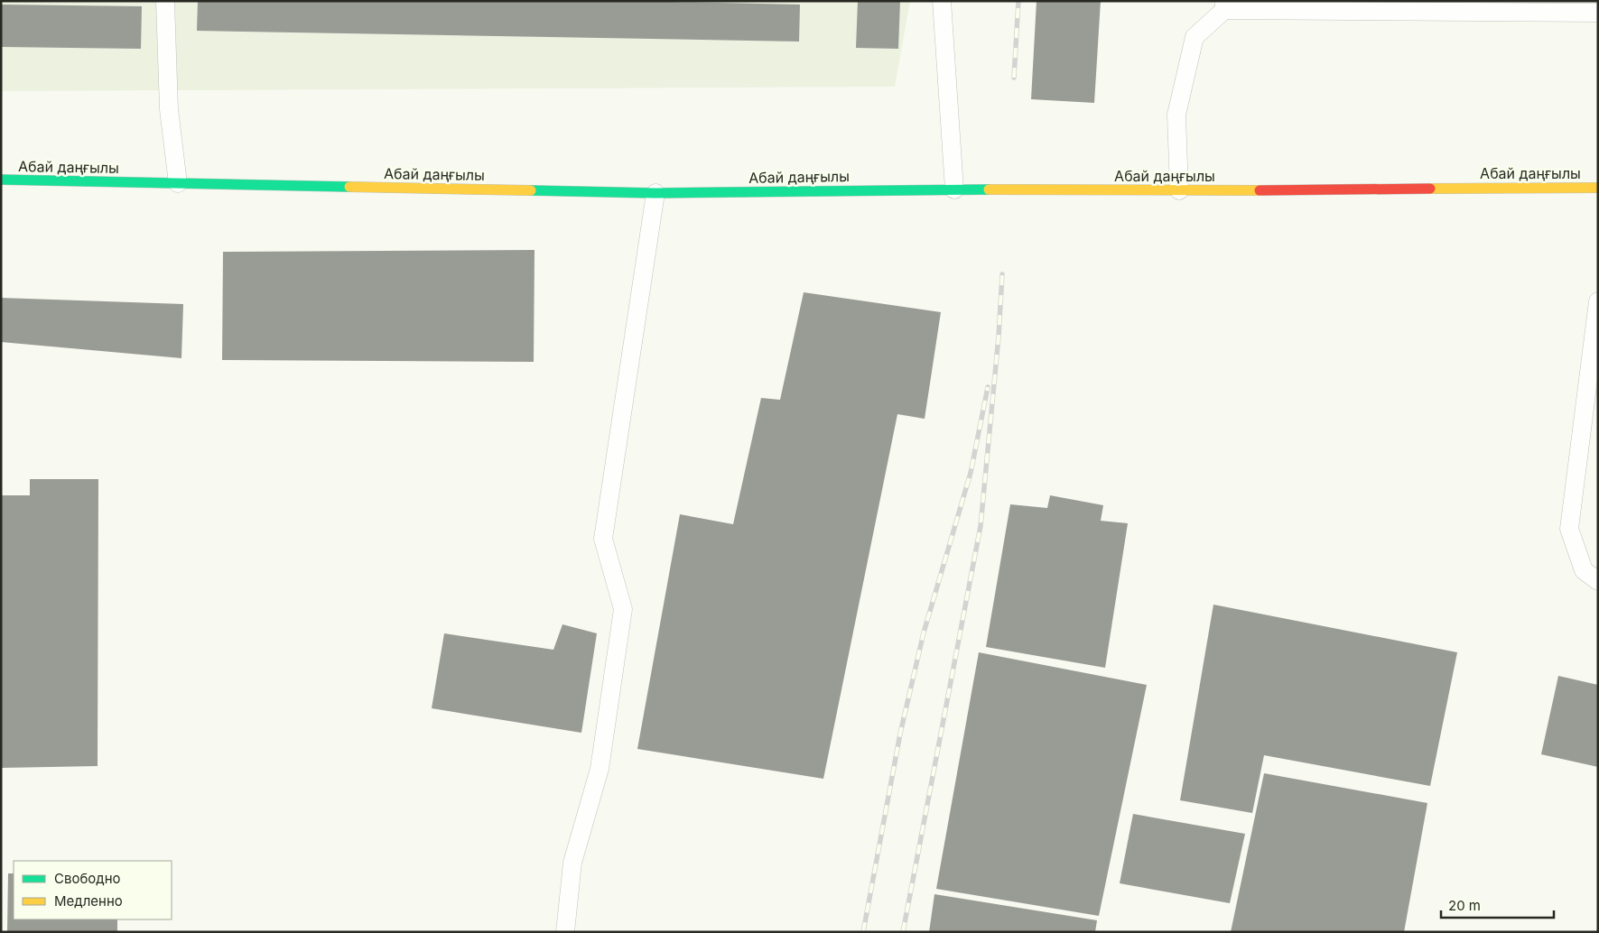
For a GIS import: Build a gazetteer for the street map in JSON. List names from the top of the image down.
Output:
{
  "streets": {
    "main road": ["Абай даңғылы"]
  },
  "legend": ["Свободно", "Медленно"],
  "scale_bar": "20 m"
}
